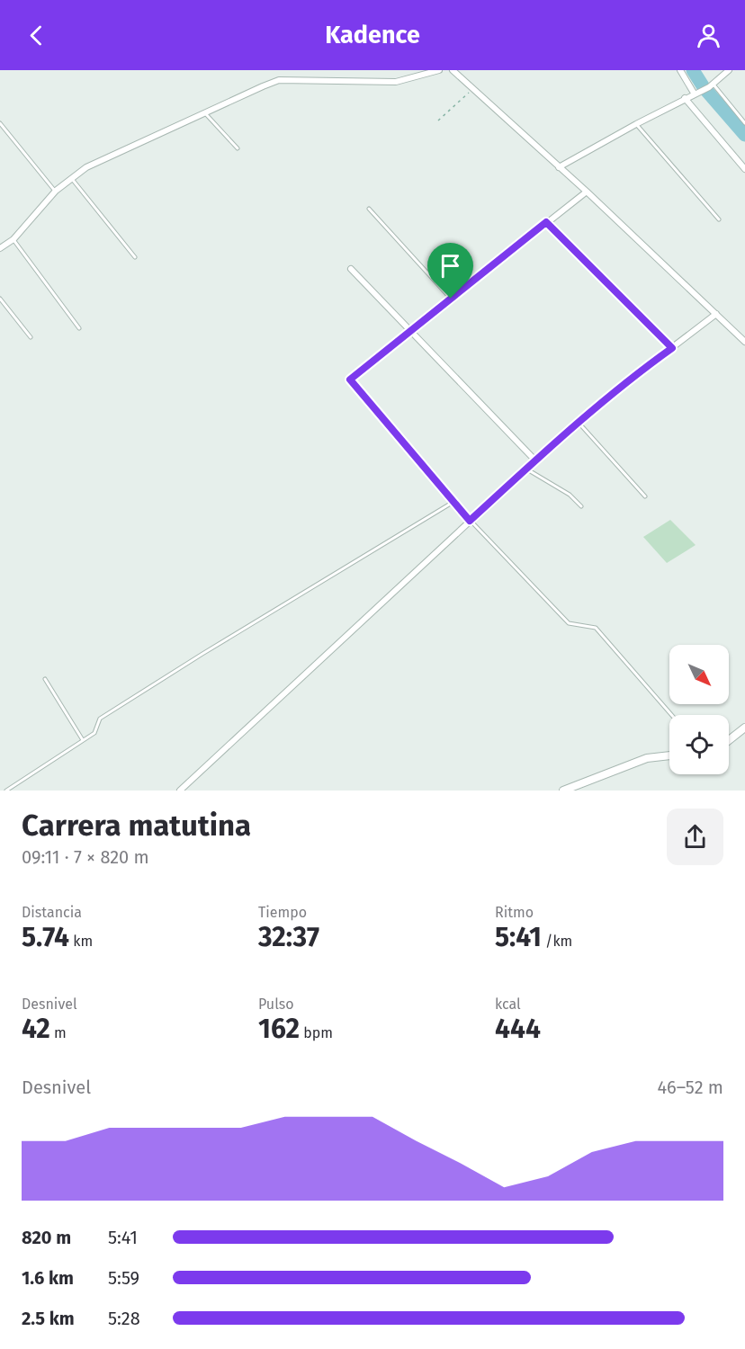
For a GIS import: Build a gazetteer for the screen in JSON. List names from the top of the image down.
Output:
{
  "north": "bottom right",
  "page": {
    "header": "Kadence",
    "heading": ["Carrera matutina", "09:11 · 7 × 820 m"],
    "stats": [
      ["Distancia", "5.74 km"],
      ["Tiempo", "32:37"],
      ["Ritmo", "5:41 /km"],
      ["Desnivel", "42 m"],
      ["Pulso", "162 bpm"],
      ["kcal", "444"]
    ],
    "chart": ["Desnivel", "46–52 m"],
    "list": [
      {
        "name": "820 m",
        "note": "5:41"
      },
      {
        "name": "1.6 km",
        "note": "5:59"
      },
      {
        "name": "2.5 km",
        "note": "5:28"
      }
    ]
  }
}
